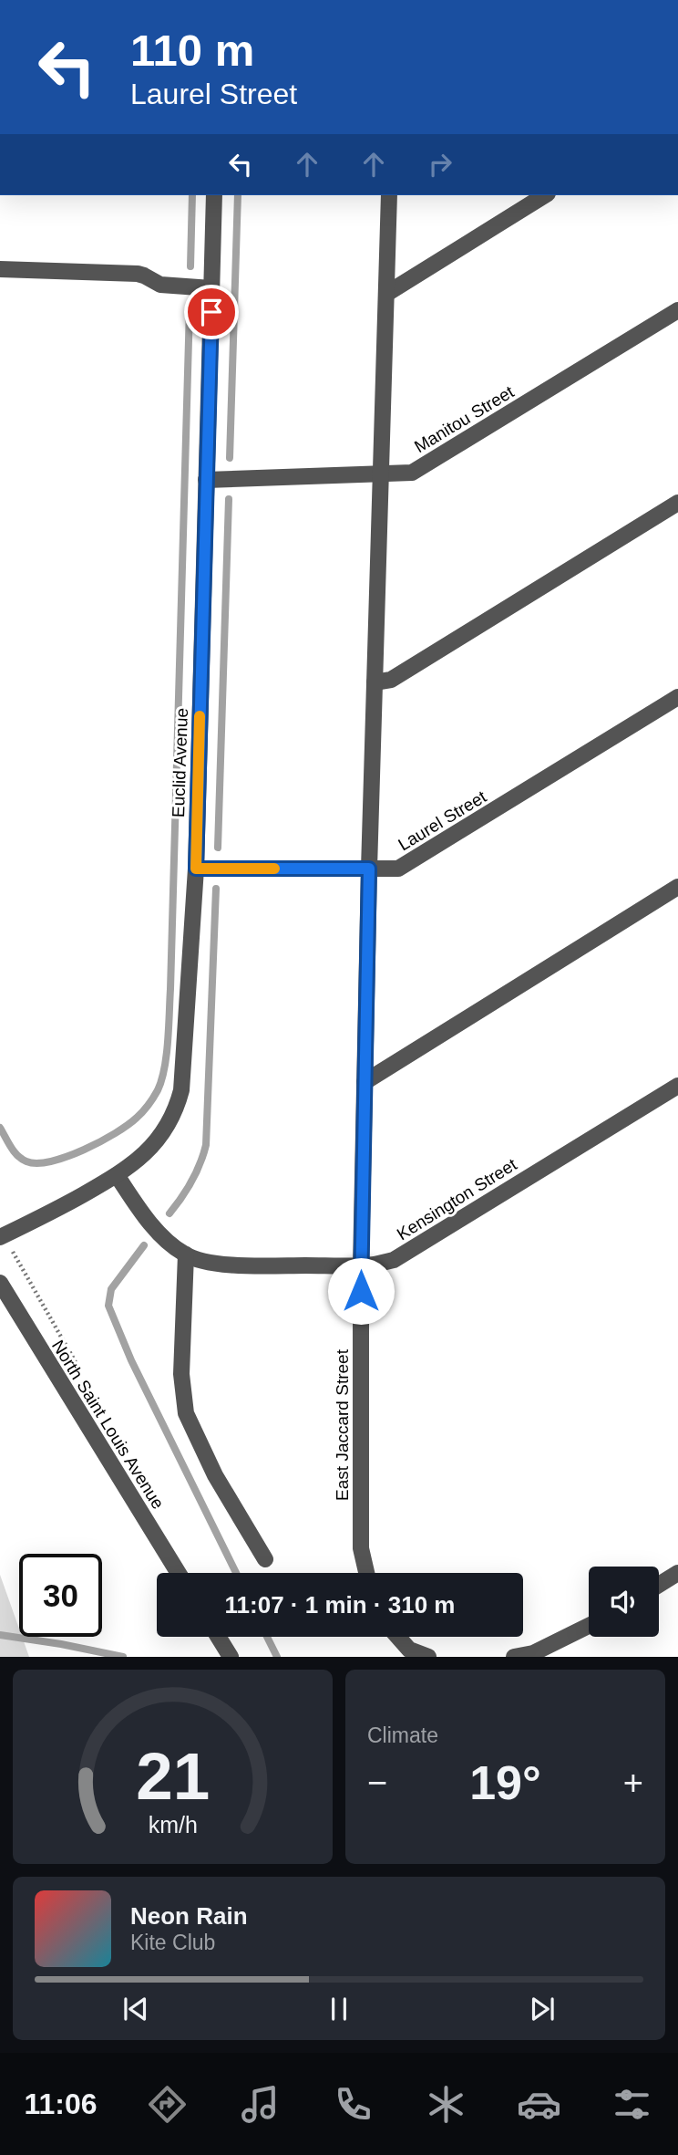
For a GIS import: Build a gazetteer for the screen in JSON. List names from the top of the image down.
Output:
{
  "streets": {
    "street": [
      "Manitou Street",
      "Euclid Avenue",
      "Laurel Street",
      "Kensington Street",
      "North Saint Louis Avenue",
      "East Jaccard Street"
    ]
  },
  "crossings": [
    ["Manitou Street", "Euclid Avenue"],
    ["Manitou Street", "East Jaccard Street"],
    ["Euclid Avenue", "Laurel Street"],
    ["Euclid Avenue", "Kensington Street"],
    ["Laurel Street", "East Jaccard Street"],
    ["Kensington Street", "East Jaccard Street"]
  ],
  "page": {
    "turn": ["110 m", "Laurel Street"],
    "limit": "30",
    "trip": "11:07 · 1 min · 310 m",
    "tile": "Climate",
    "heat": ["−", "19°", "+"],
    "song": ["Neon Rain", "Kite Club"],
    "tabs": "11:06",
    "gauge": ["21", "km/h"]
  }
}
